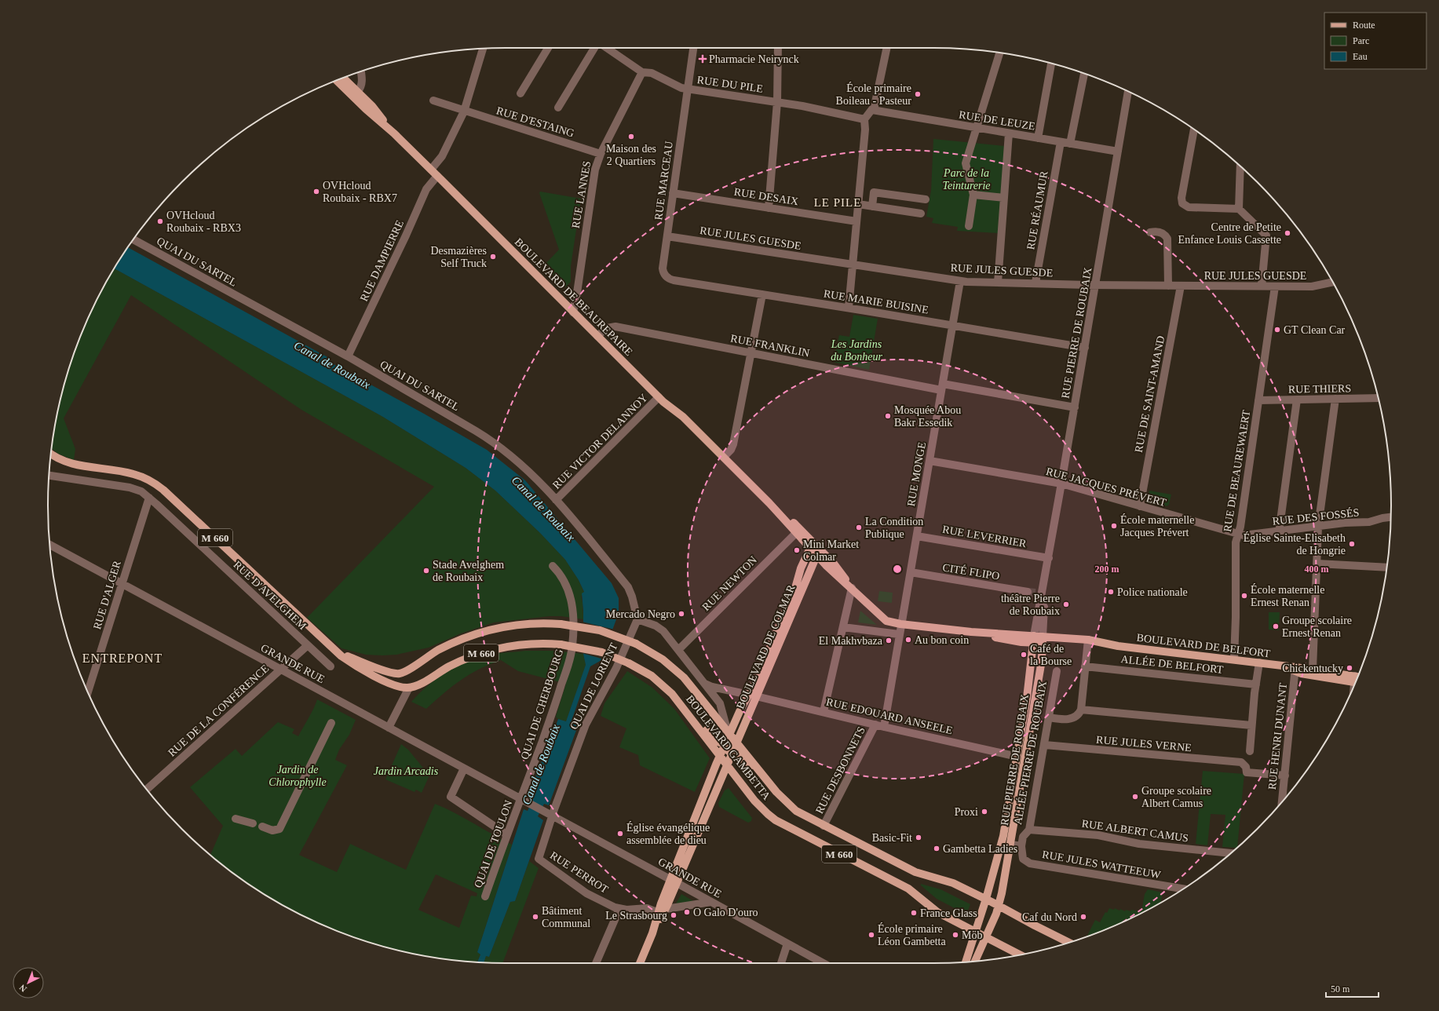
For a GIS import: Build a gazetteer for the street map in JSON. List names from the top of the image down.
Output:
{
  "streets": {
    "main road": [
      "BOULEVARD DE BEAUREPAIRE",
      "RUE PIERRE DE ROUBAIX",
      "M 660",
      "BOULEVARD DE BELFORT",
      "BOULEVARD DE COLMAR",
      "BOULEVARD GAMBETTA"
    ],
    "street": [
      "RUE DU PILE",
      "RUE DE LEUZE",
      "RUE D'ESTAING",
      "RUE MARCEAU",
      "RUE LANNES",
      "RUE DESAIX",
      "RUE RÉAUMUR",
      "RUE JULES GUESDE",
      "RUE DAMPIERRE",
      "QUAI DU SARTEL",
      "RUE MARIE BUISINE",
      "RUE FRANKLIN",
      "RUE THIERS",
      "RUE DE SAINT-AMAND",
      "RUE VICTOR DELANNOY",
      "RUE DE BEAUREWAERT",
      "RUE MONGE",
      "RUE JACQUES PRÉVERT",
      "RUE DES FOSSÉS",
      "RUE LEVERRIER",
      "CITÉ FLIPO",
      "RUE NEWTON",
      "RUE D'ALGER",
      "RUE D'AVELGHEM",
      "GRANDE RUE",
      "ALLÉE DE BELFORT",
      "QUAI DE LORIENT",
      "QUAI DE CHERBOURG",
      "RUE DE LA CONFÉRENCE",
      "RUE EDOUARD ANSEELE",
      "RUE HENRI DUNANT",
      "RUE JULES VERNE",
      "ALLÉE PIERRE DE ROUBAIX",
      "RUE DESBONNETS",
      "RUE ALBERT CAMUS",
      "QUAI DE TOULON",
      "RUE JULES WATTEEUW",
      "RUE PERROT"
    ]
  },
  "crossings": [
    ["RUE DU PILE", "RUE MARCEAU"],
    ["RUE DU PILE", "RUE LANNES"],
    ["RUE DE LEUZE", "RUE RÉAUMUR"],
    ["RUE DE LEUZE", "RUE PIERRE DE ROUBAIX"],
    ["RUE D'ESTAING", "RUE LANNES"],
    ["RUE D'ESTAING", "RUE DAMPIERRE"],
    ["RUE MARCEAU", "RUE DESAIX"],
    ["RUE MARCEAU", "RUE JULES GUESDE"],
    ["RUE MARCEAU", "RUE MARIE BUISINE"],
    ["RUE LANNES", "BOULEVARD DE BEAUREPAIRE"],
    ["RUE RÉAUMUR", "RUE JULES GUESDE"],
    ["RUE JULES GUESDE", "RUE PIERRE DE ROUBAIX"],
    ["RUE JULES GUESDE", "RUE DE SAINT-AMAND"],
    ["RUE JULES GUESDE", "RUE DE BEAUREWAERT"],
    ["RUE JULES GUESDE", "RUE MONGE"],
    ["RUE DAMPIERRE", "QUAI DU SARTEL"],
    ["RUE DAMPIERRE", "BOULEVARD DE BEAUREPAIRE"],
    ["QUAI DU SARTEL", "RUE VICTOR DELANNOY"],
    ["QUAI DU SARTEL", "QUAI DE LORIENT"],
    ["QUAI DU SARTEL", "BOULEVARD GAMBETTA"],
    ["BOULEVARD DE BEAUREPAIRE", "RUE FRANKLIN"],
    ["BOULEVARD DE BEAUREPAIRE", "RUE VICTOR DELANNOY"],
    ["BOULEVARD DE BEAUREPAIRE", "RUE MONGE"],
    ["BOULEVARD DE BEAUREPAIRE", "RUE NEWTON"],
    ["BOULEVARD DE BEAUREPAIRE", "BOULEVARD DE BELFORT"],
    ["BOULEVARD DE BEAUREPAIRE", "BOULEVARD DE COLMAR"],
    ["RUE MARIE BUISINE", "RUE PIERRE DE ROUBAIX"],
    ["RUE MARIE BUISINE", "RUE MONGE"],
    ["RUE PIERRE DE ROUBAIX", "RUE FRANKLIN"],
    ["RUE PIERRE DE ROUBAIX", "RUE JACQUES PRÉVERT"],
    ["RUE PIERRE DE ROUBAIX", "RUE LEVERRIER"],
    ["RUE PIERRE DE ROUBAIX", "BOULEVARD DE BELFORT"],
    ["RUE PIERRE DE ROUBAIX", "RUE EDOUARD ANSEELE"],
    ["RUE PIERRE DE ROUBAIX", "BOULEVARD GAMBETTA"],
    ["RUE FRANKLIN", "RUE MONGE"],
    ["RUE THIERS", "RUE DE BEAUREWAERT"],
    ["RUE DE SAINT-AMAND", "RUE JACQUES PRÉVERT"],
    ["RUE DE BEAUREWAERT", "RUE JACQUES PRÉVERT"],
    ["RUE DE BEAUREWAERT", "RUE DES FOSSÉS"],
    ["RUE DE BEAUREWAERT", "BOULEVARD DE BELFORT"],
    ["RUE MONGE", "RUE JACQUES PRÉVERT"],
    ["RUE MONGE", "RUE LEVERRIER"],
    ["RUE MONGE", "CITÉ FLIPO"],
    ["RUE MONGE", "BOULEVARD DE BELFORT"],
    ["RUE MONGE", "RUE EDOUARD ANSEELE"],
    ["RUE JACQUES PRÉVERT", "RUE DES FOSSÉS"],
    ["M 660", "BOULEVARD GAMBETTA"],
    ["RUE NEWTON", "BOULEVARD GAMBETTA"],
    ["RUE D'ALGER", "RUE D'AVELGHEM"],
    ["RUE D'ALGER", "GRANDE RUE"],
    ["RUE D'AVELGHEM", "RUE DE LA CONFÉRENCE"],
    ["BOULEVARD DE BELFORT", "RUE HENRI DUNANT"],
    ["BOULEVARD DE COLMAR", "GRANDE RUE"],
    ["BOULEVARD DE COLMAR", "RUE EDOUARD ANSEELE"],
    ["BOULEVARD DE COLMAR", "BOULEVARD GAMBETTA"],
    ["GRANDE RUE", "QUAI DE LORIENT"],
    ["GRANDE RUE", "QUAI DE CHERBOURG"],
    ["GRANDE RUE", "RUE DE LA CONFÉRENCE"],
    ["GRANDE RUE", "QUAI DE TOULON"],
    ["QUAI DE LORIENT", "BOULEVARD GAMBETTA"],
    ["QUAI DE LORIENT", "RUE PERROT"],
    ["QUAI DE CHERBOURG", "QUAI DE TOULON"],
    ["RUE EDOUARD ANSEELE", "BOULEVARD GAMBETTA"],
    ["RUE EDOUARD ANSEELE", "RUE DESBONNETS"],
    ["RUE HENRI DUNANT", "RUE JULES VERNE"],
    ["RUE JULES VERNE", "ALLÉE PIERRE DE ROUBAIX"],
    ["BOULEVARD GAMBETTA", "RUE DESBONNETS"],
    ["ALLÉE PIERRE DE ROUBAIX", "RUE ALBERT CAMUS"],
    ["ALLÉE PIERRE DE ROUBAIX", "RUE JULES WATTEEUW"]
  ],
  "districts": ["LE PILE", "ENTREPONT"],
  "water": ["Canal de Roubaix"],
  "parks": [
    "Parc de la Teinturerie",
    "Les Jardins du Bonheur",
    "Jardin de Chlorophylle",
    "Jardin Arcadis"
  ],
  "places": {
    "health": ["Pharmacie Neirynck"],
    "other": [
      "École primaire Boileau - Pasteur",
      "Maison des 2 Quartiers",
      "OVHcloud Roubaix - RBX7",
      "OVHcloud Roubaix - RBX3",
      "Centre de Petite Enfance Louis Cassette",
      "Desmazières Self Truck",
      "GT Clean Car",
      "Mosquée Abou Bakr Essedik",
      "École maternelle Jacques Prévert",
      "La Condition Publique",
      "Église Sainte-Elisabeth de Hongrie",
      "Mini Market Colmar",
      "Stade Avelghem de Roubaix",
      "Police nationale",
      "École maternelle Ernest Renan",
      "théâtre Pierre de Roubaix",
      "Mercado Negro",
      "Groupe scolaire Ernest Renan",
      "Au bon coin",
      "El Makhvbaza",
      "Café de la Bourse",
      "Chickentucky",
      "Groupe scolaire Albert Camus",
      "Proxi",
      "Église évangélique assemblée de dieu",
      "Basic-Fit",
      "Gambetta Ladies",
      "O Galo D'ouro",
      "France Glass",
      "Le Strasbourg",
      "Bâtiment Communal",
      "Caf du Nord",
      "École primaire Léon Gambetta",
      "Möb"
    ]
  },
  "legend": ["Route", "Parc", "Eau"],
  "scale_bar": "50 m",
  "north": "bottom left",
  "rings": ["200 m", "400 m"]
}
